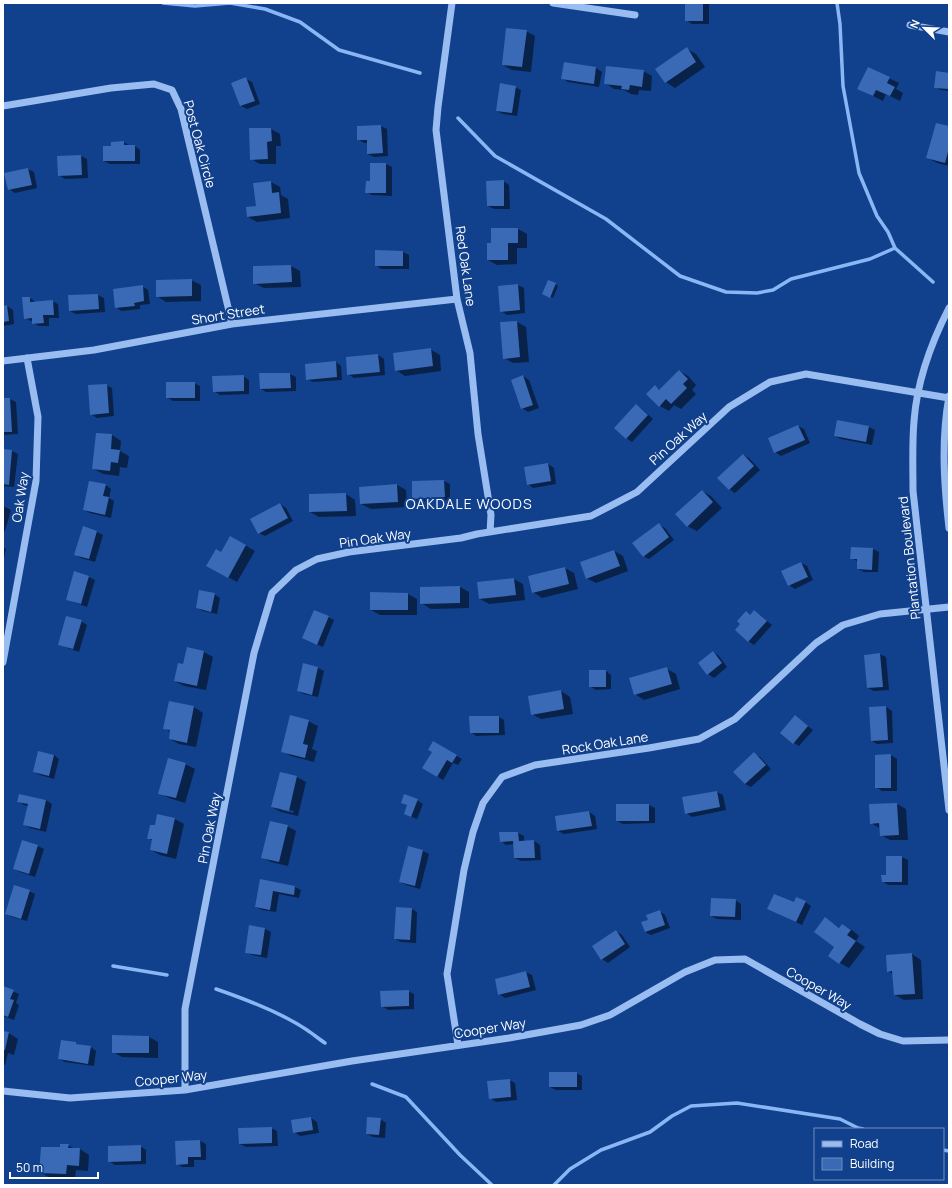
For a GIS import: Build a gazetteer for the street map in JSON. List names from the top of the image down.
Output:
{
  "streets": {
    "street": [
      "Post Oak Circle",
      "Red Oak Lane",
      "Short Street",
      "Pin Oak Way",
      "Oak Way",
      "Plantation Boulevard",
      "Rock Oak Lane",
      "Cooper Way"
    ]
  },
  "crossings": [
    ["Post Oak Circle", "Short Street"],
    ["Red Oak Lane", "Short Street"],
    ["Red Oak Lane", "Pin Oak Way"],
    ["Short Street", "Oak Way"],
    ["Pin Oak Way", "Plantation Boulevard"],
    ["Pin Oak Way", "Cooper Way"],
    ["Plantation Boulevard", "Rock Oak Lane"],
    ["Rock Oak Lane", "Cooper Way"]
  ],
  "districts": ["OAKDALE WOODS"],
  "legend": ["Road", "Building"],
  "scale_bar": "50 m",
  "north": "top left"
}
